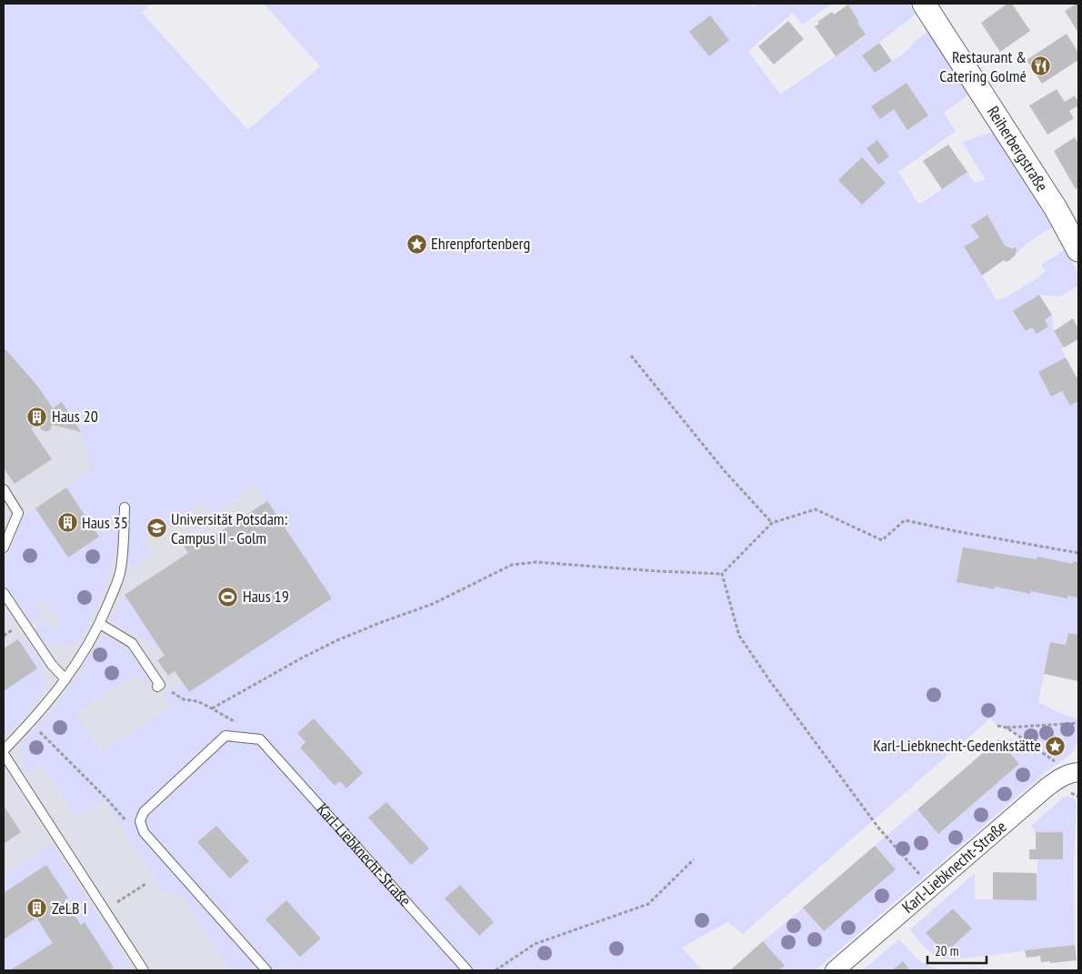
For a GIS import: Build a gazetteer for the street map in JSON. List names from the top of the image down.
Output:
{
  "streets": {
    "street": ["Reiherbergstraße", "Karl-Liebknecht-Straße"]
  },
  "places": {
    "restaurant": ["Restaurant & Catering Golmé"],
    "place": ["Ehrenpfortenberg", "Karl-Liebknecht-Gedenkstätte"],
    "building": ["Haus 20", "Haus 35", "ZeLB I"],
    "school or university": ["Universität Potsdam: Campus II - Golm"],
    "sports": ["Haus 19"]
  },
  "scale_bar": "20 m"
}
